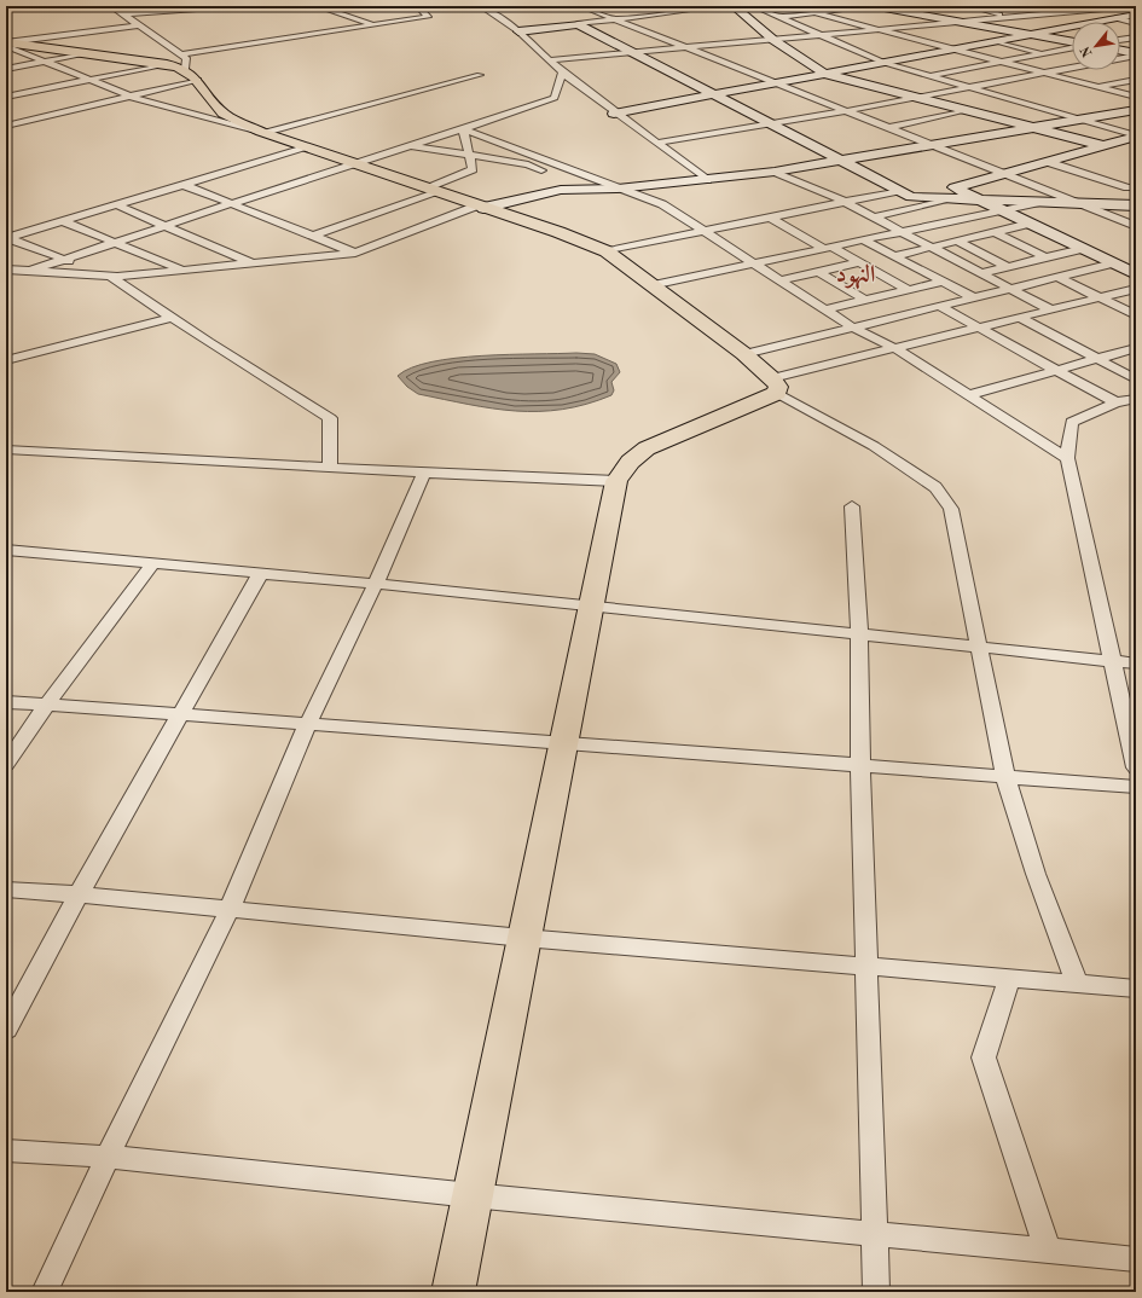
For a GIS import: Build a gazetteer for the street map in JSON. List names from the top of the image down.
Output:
{
  "districts": ["النهود"],
  "north": "bottom left"
}
